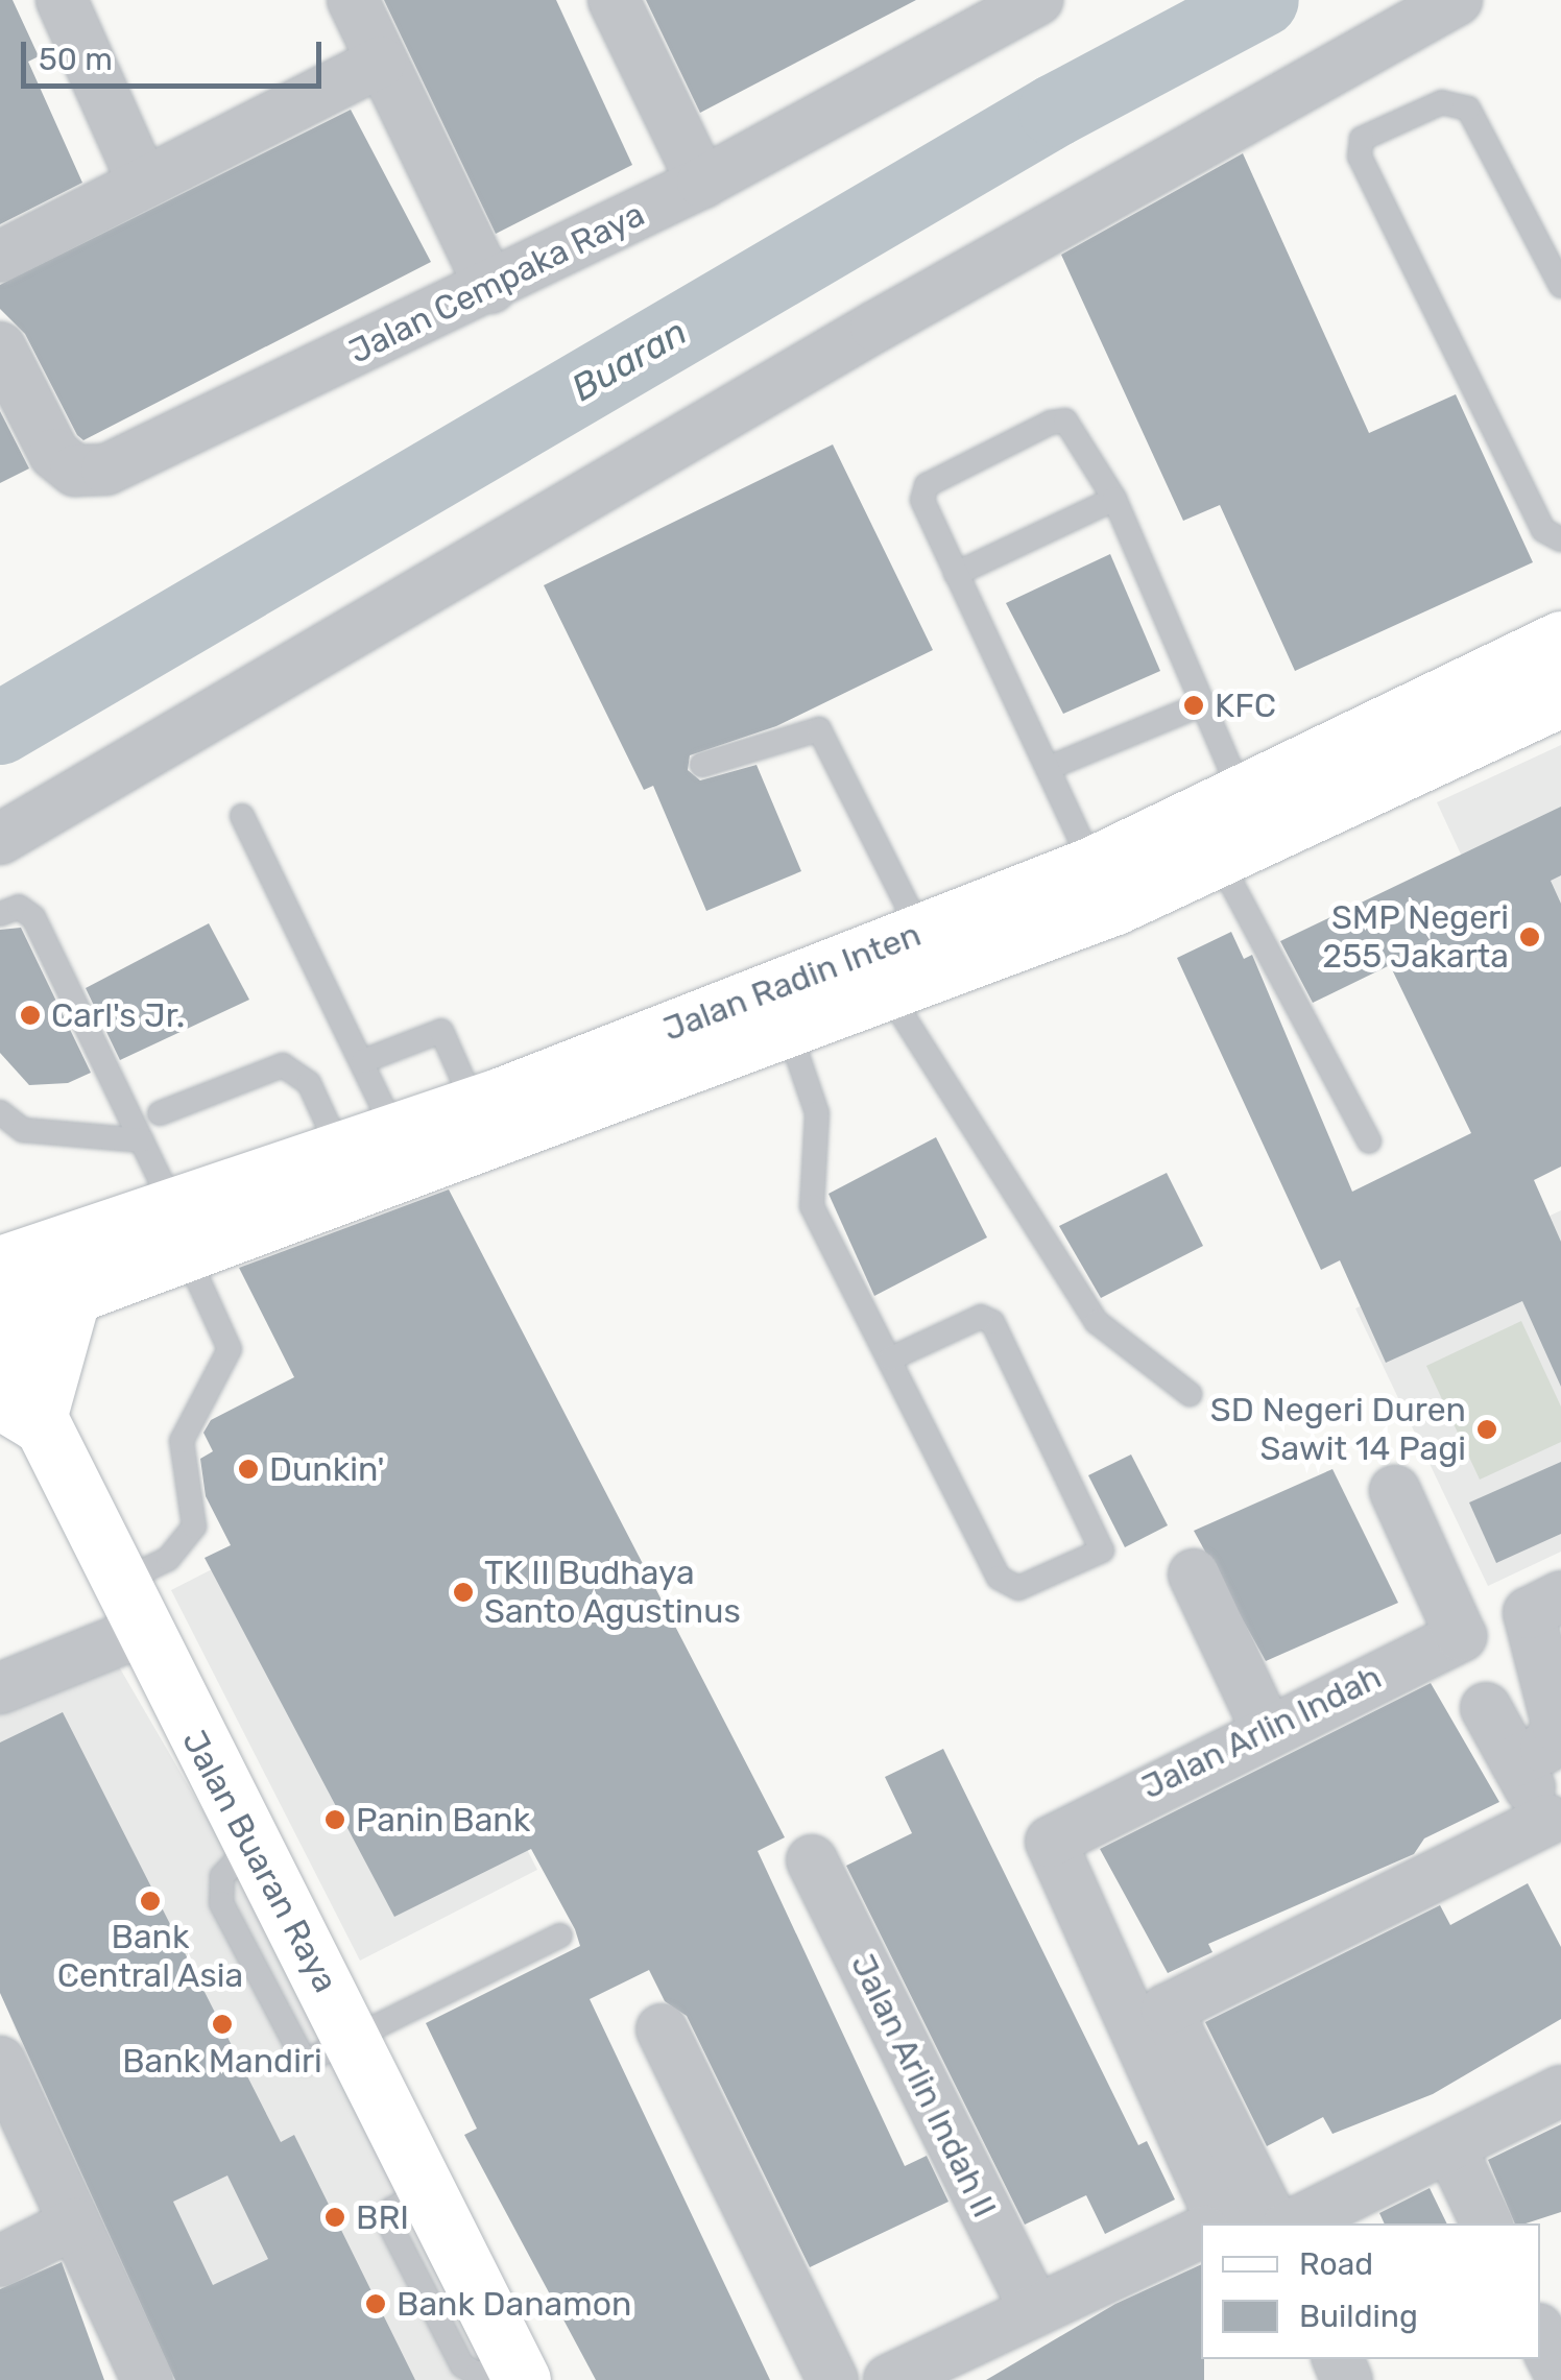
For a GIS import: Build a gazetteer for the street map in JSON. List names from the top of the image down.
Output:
{
  "streets": {
    "main road": ["Jalan Radin Inten", "Jalan Buaran Raya"],
    "street": ["Jalan Cempaka Raya", "Jalan Arlin Indah", "Jalan Arlin Indah II"]
  },
  "water": ["Buaran"],
  "places": [
    "KFC",
    "SMP Negeri 255 Jakarta",
    "Carl's Jr.",
    "SD Negeri Duren Sawit 14 Pagi",
    "Dunkin'",
    "TK II Budhaya Santo Agustinus",
    "Panin Bank",
    "Bank Central Asia",
    "Bank Mandiri",
    "BRI",
    "Bank Danamon"
  ],
  "legend": ["Road", "Building"],
  "scale_bar": "50 m"
}
